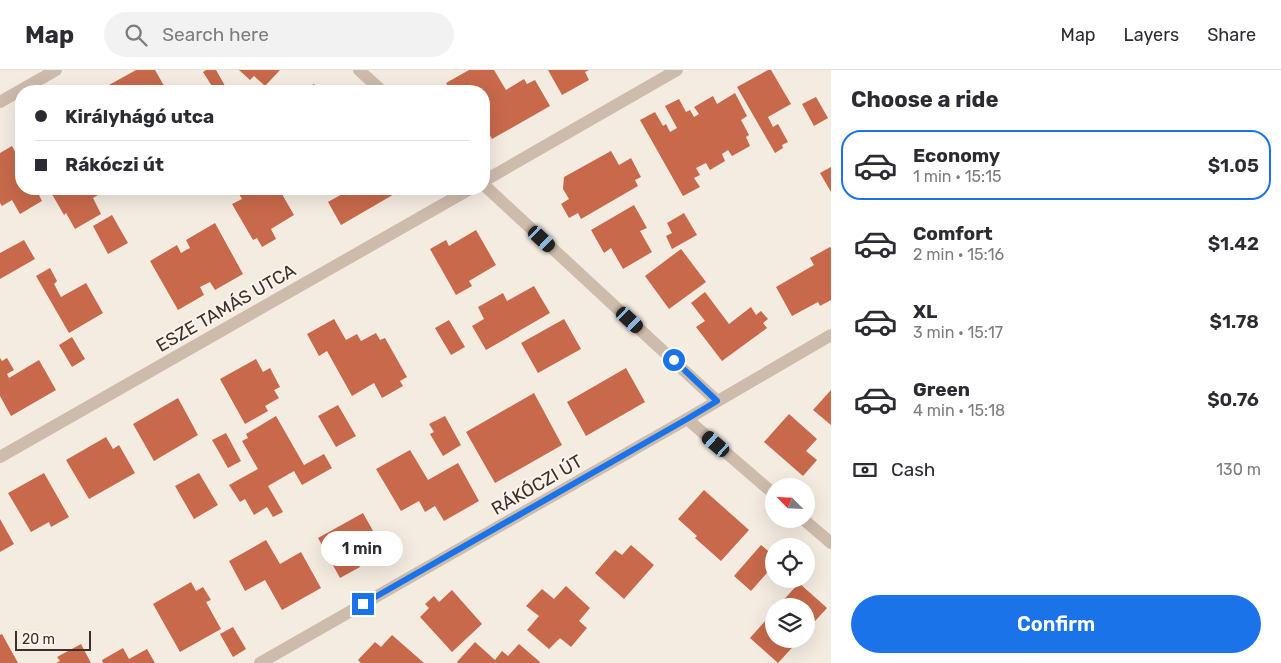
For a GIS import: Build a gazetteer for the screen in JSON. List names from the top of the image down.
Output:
{
  "streets": {
    "street": ["ESZE TAMÁS UTCA", "RÁKÓCZI ÚT"]
  },
  "scale_bar": "20 m",
  "north": "top left",
  "page": {
    "header": "Map",
    "search": "Search here",
    "nav": ["Map", "Layers", "Share"],
    "heading": "Choose a ride",
    "banner": ["Királyhágó utca", "Rákóczi út"],
    "list": [
      {
        "name": "Economy",
        "note": "1 min · 15:15",
        "value": "$1.05"
      },
      {
        "name": "Comfort",
        "note": "2 min · 15:16",
        "value": "$1.42"
      },
      {
        "name": "XL",
        "note": "3 min · 15:17",
        "value": "$1.78"
      },
      {
        "name": "Green",
        "note": "4 min · 15:18",
        "value": "$0.76"
      }
    ],
    "pay": ["Cash", "130 m"],
    "bubble": "1 min",
    "buttons": "Confirm",
    "scale": "20 m"
  }
}
